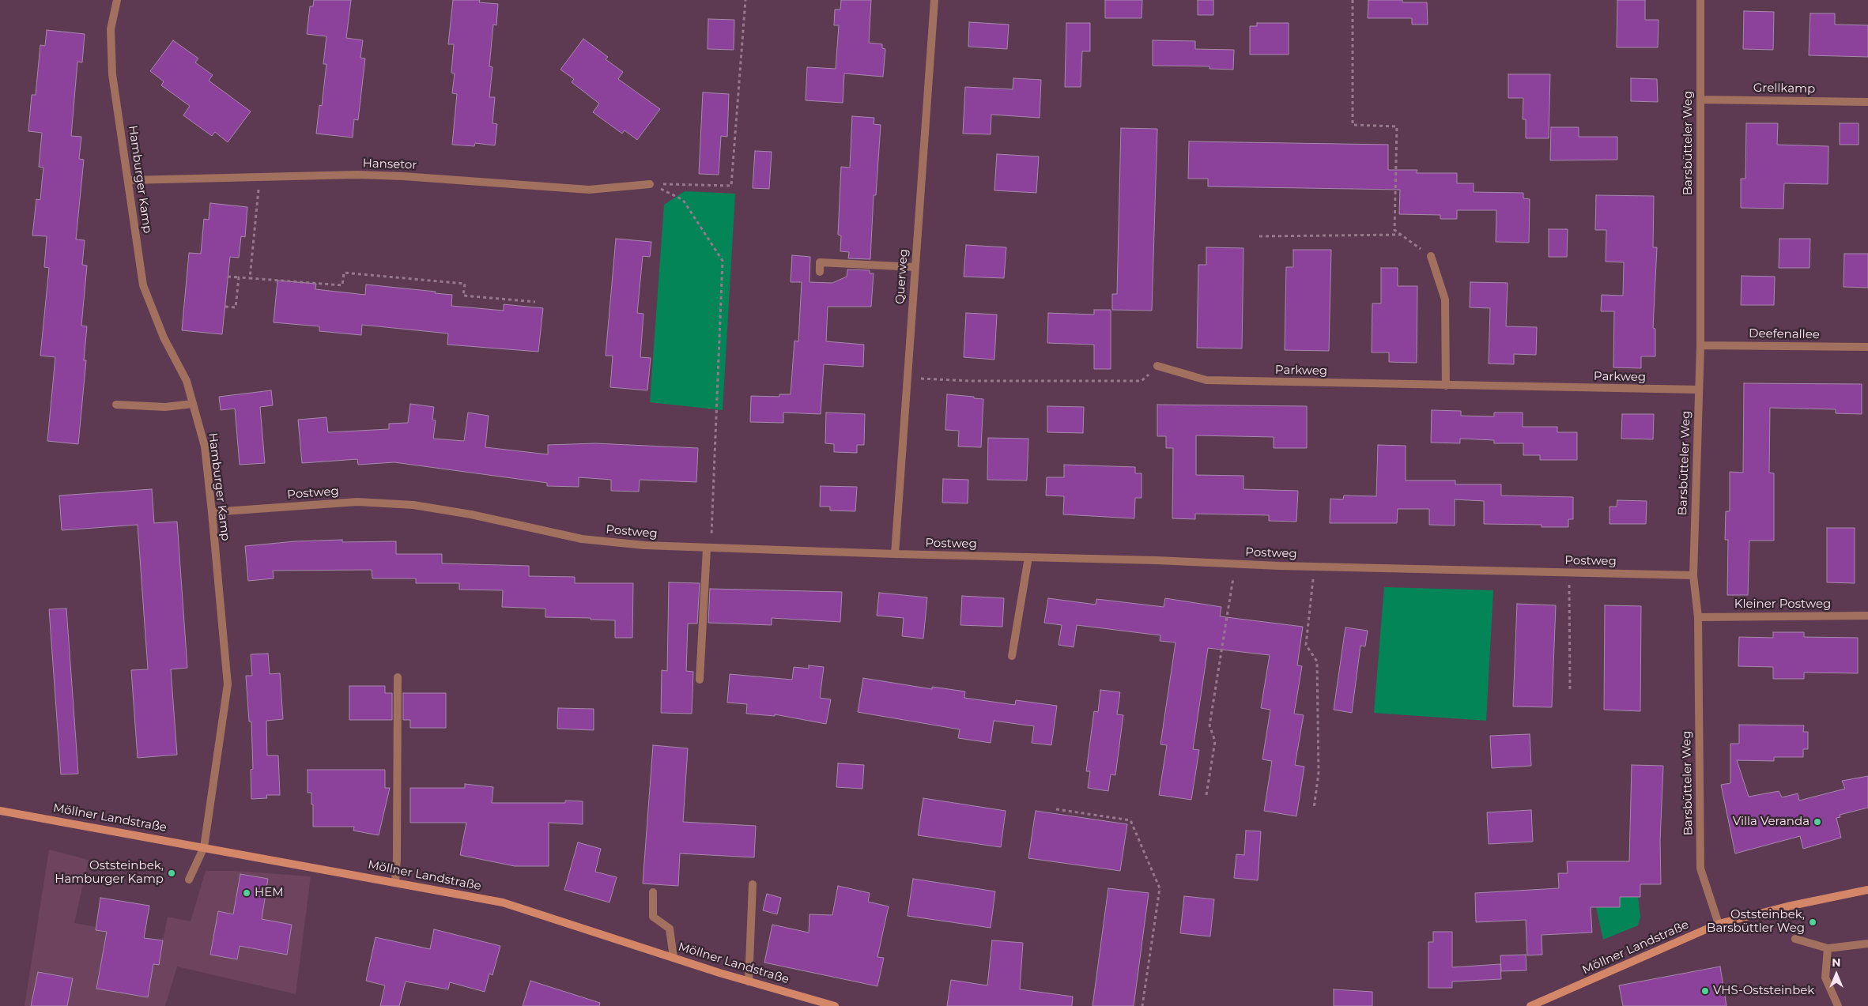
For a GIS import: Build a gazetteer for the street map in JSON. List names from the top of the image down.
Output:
{
  "streets": {
    "main road": ["Möllner Landstraße"],
    "street": [
      "Grellkamp",
      "Barsbütteler Weg",
      "Hansetor",
      "Hamburger Kamp",
      "Querweg",
      "Deefenallee",
      "Parkweg",
      "Postweg",
      "Kleiner Postweg"
    ]
  },
  "crossings": [
    ["Grellkamp", "Barsbütteler Weg"],
    ["Barsbütteler Weg", "Deefenallee"],
    ["Barsbütteler Weg", "Parkweg"],
    ["Barsbütteler Weg", "Postweg"],
    ["Barsbütteler Weg", "Kleiner Postweg"],
    ["Barsbütteler Weg", "Möllner Landstraße"],
    ["Hansetor", "Hamburger Kamp"],
    ["Hamburger Kamp", "Postweg"],
    ["Hamburger Kamp", "Möllner Landstraße"],
    ["Querweg", "Postweg"]
  ],
  "places": [
    "Villa Veranda",
    "Oststeinbek, Hamburger Kamp",
    "HEM",
    "Oststeinbek, Barsbüttler Weg",
    "VHS-Oststeinbek"
  ],
  "north": "top"
}
